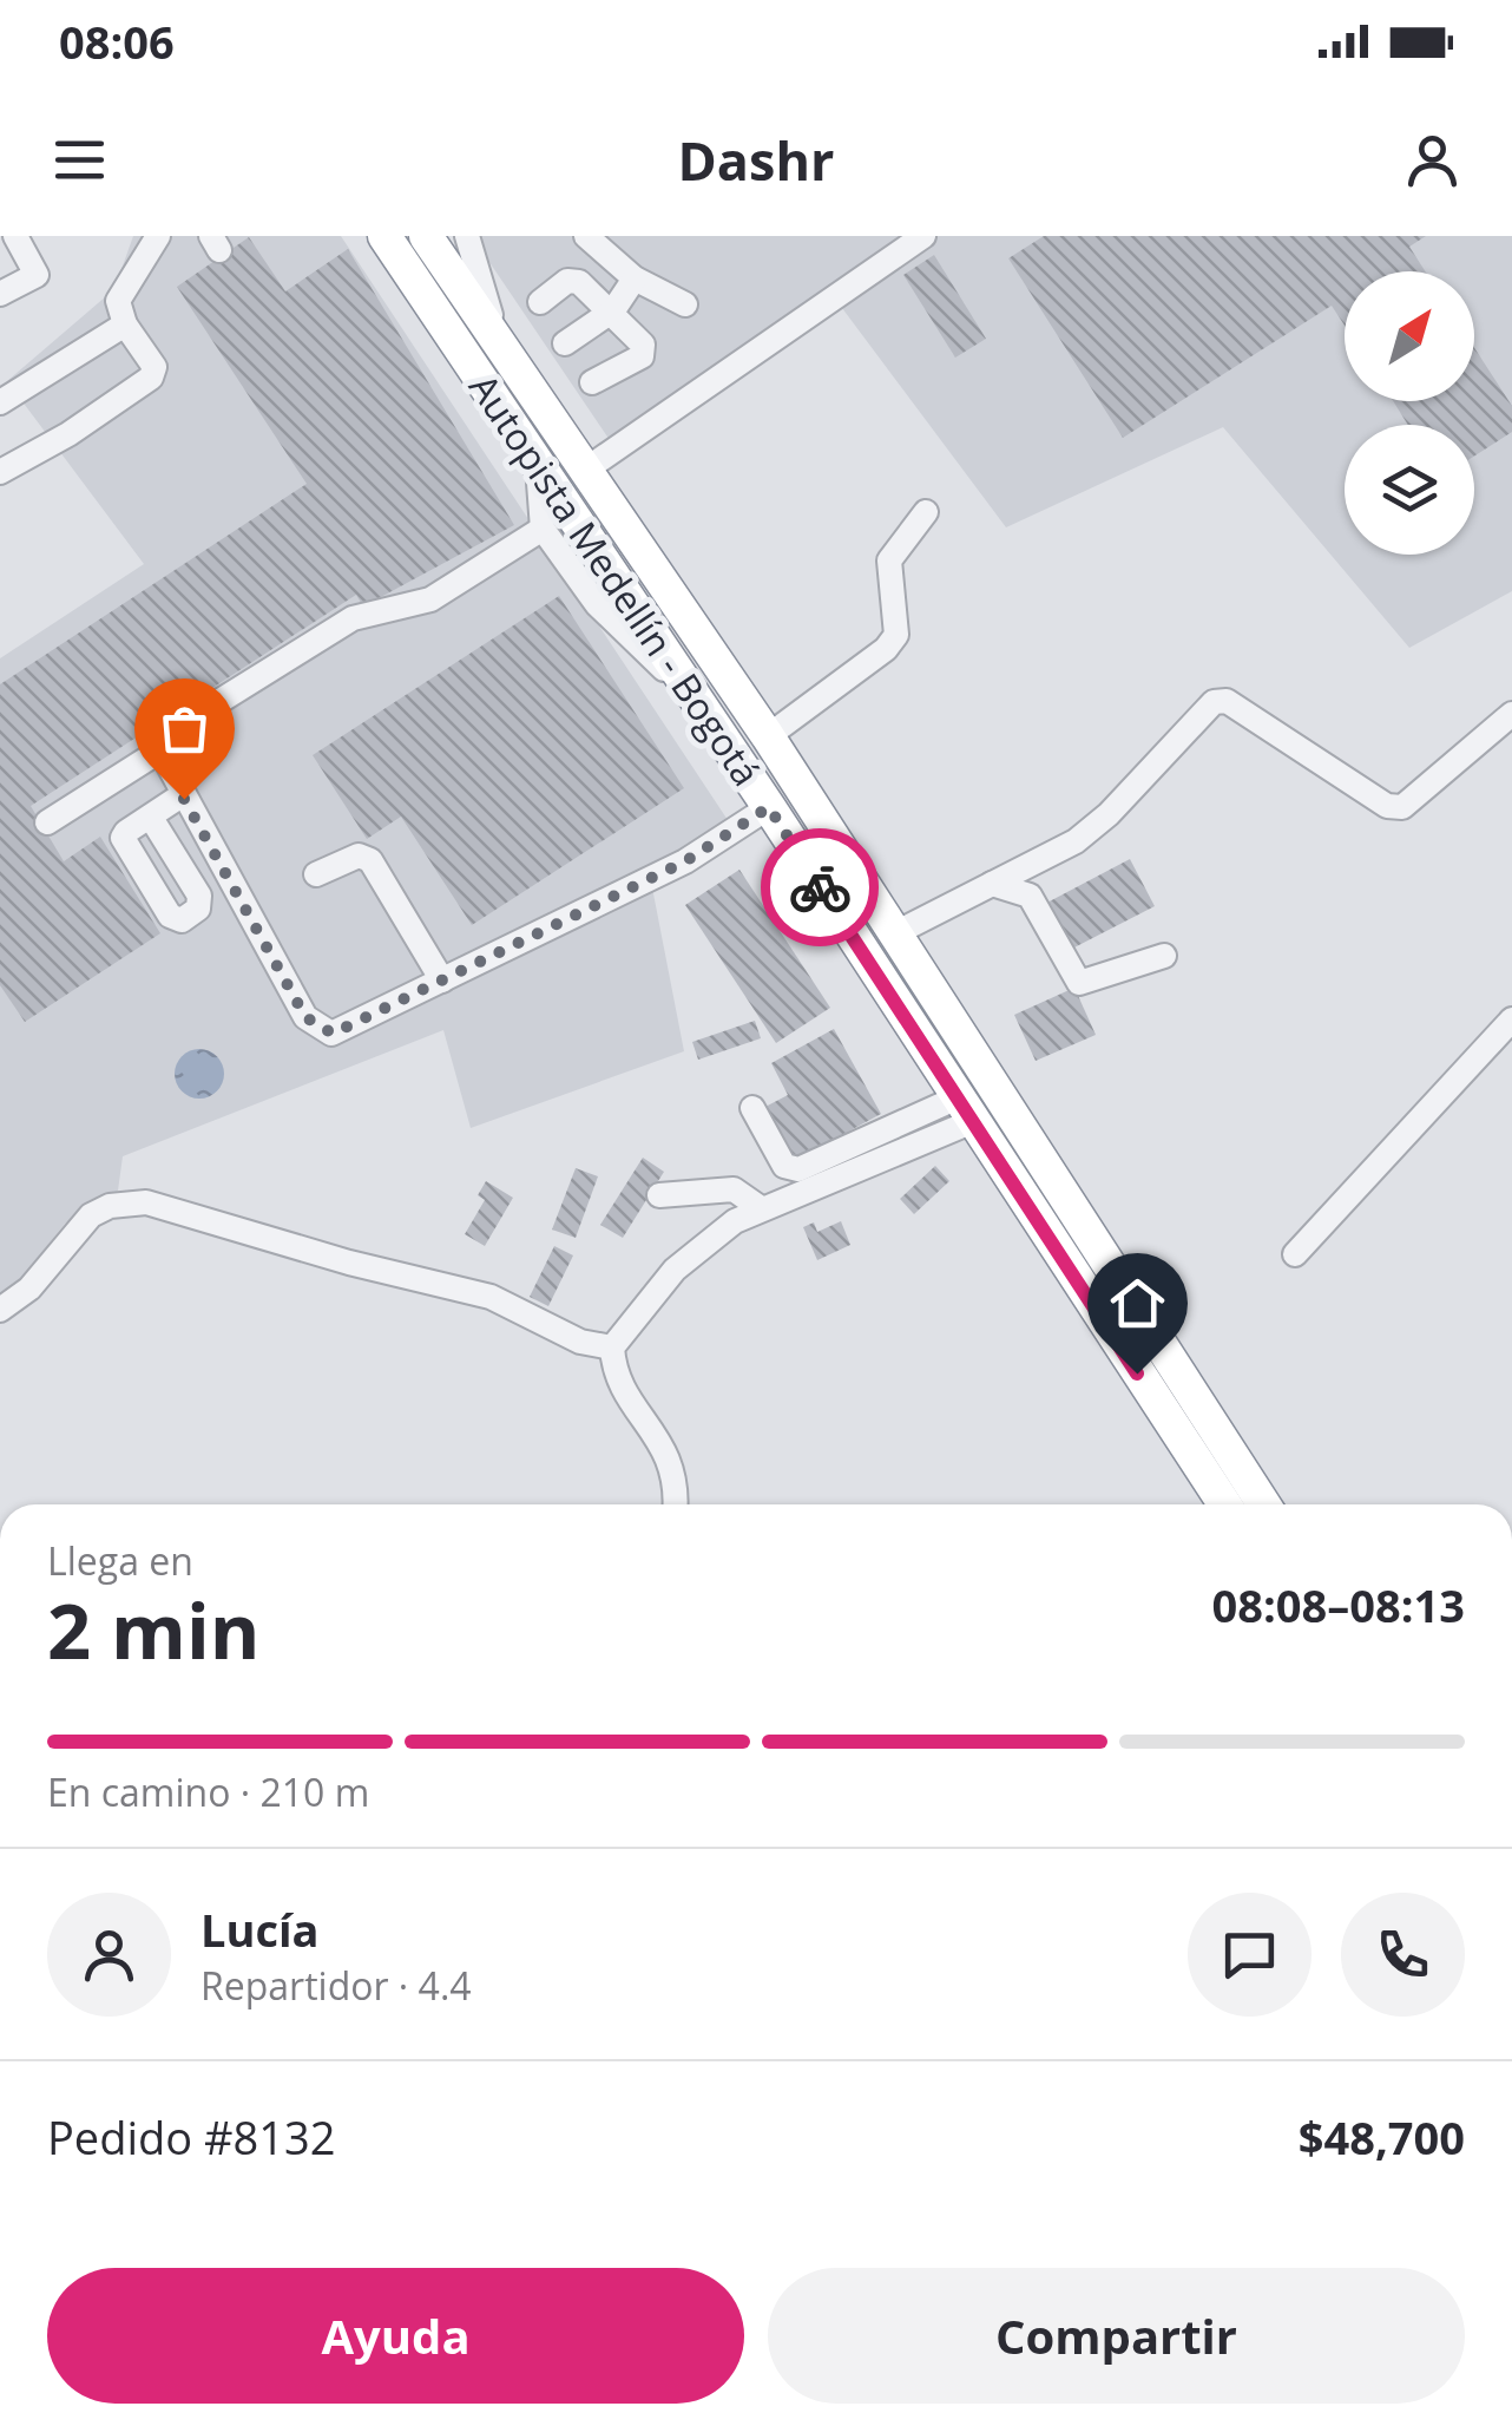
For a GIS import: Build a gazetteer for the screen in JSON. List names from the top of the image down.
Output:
{
  "streets": {
    "highway": ["Autopista Medellín - Bogotá"]
  },
  "north": "top right",
  "page": {
    "status": "08:06",
    "header": "Dashr",
    "heading": ["2 min", "Llega en", "08:08–08:13"],
    "panel": [
      "Lucía",
      "Repartidor · 4.4",
      "Pedido #8132",
      "$48,700"
    ],
    "bar": "En camino · 210 m",
    "buttons": ["Ayuda", "Compartir"]
  }
}
